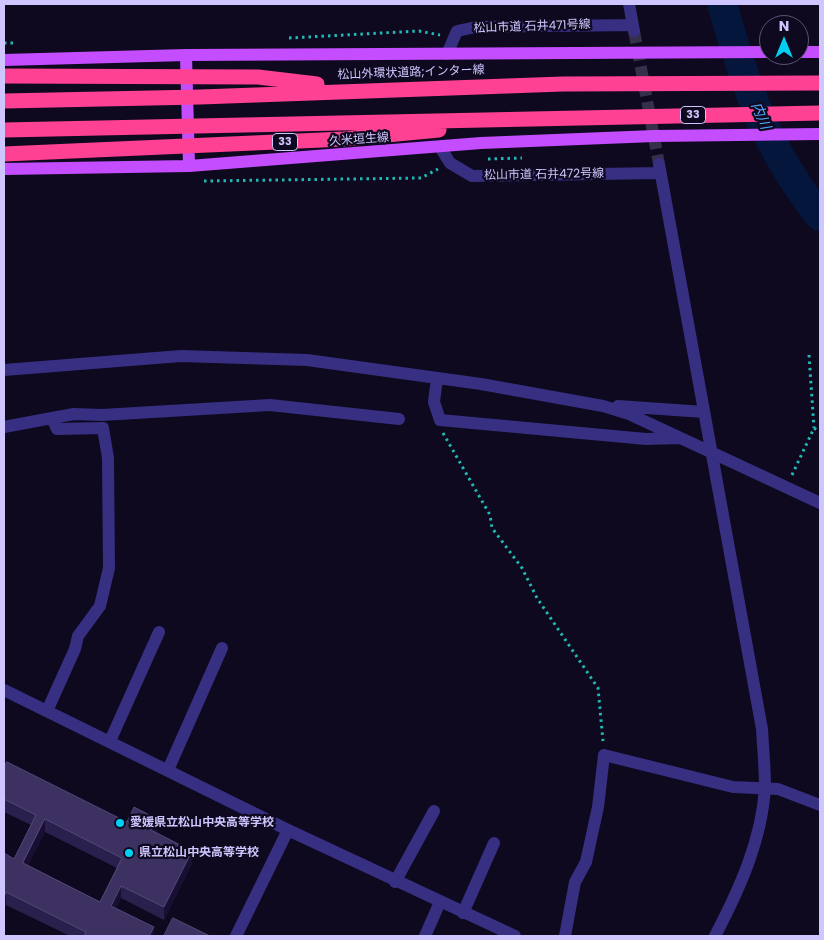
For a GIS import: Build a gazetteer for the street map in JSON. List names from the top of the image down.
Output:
{
  "streets": {
    "highway": ["松山外環状道路;インター線", "33"],
    "main road": ["久米垣生線"],
    "street": ["松山市道 石井471号線", "松山市道 石井472号線"]
  },
  "crossings": [
    ["久米垣生線", "松山市道 石井472号線"]
  ],
  "water": ["内川"],
  "places": ["愛媛県立松山中央高等学校", "県立松山中央高等学校"],
  "north": "top"
}
